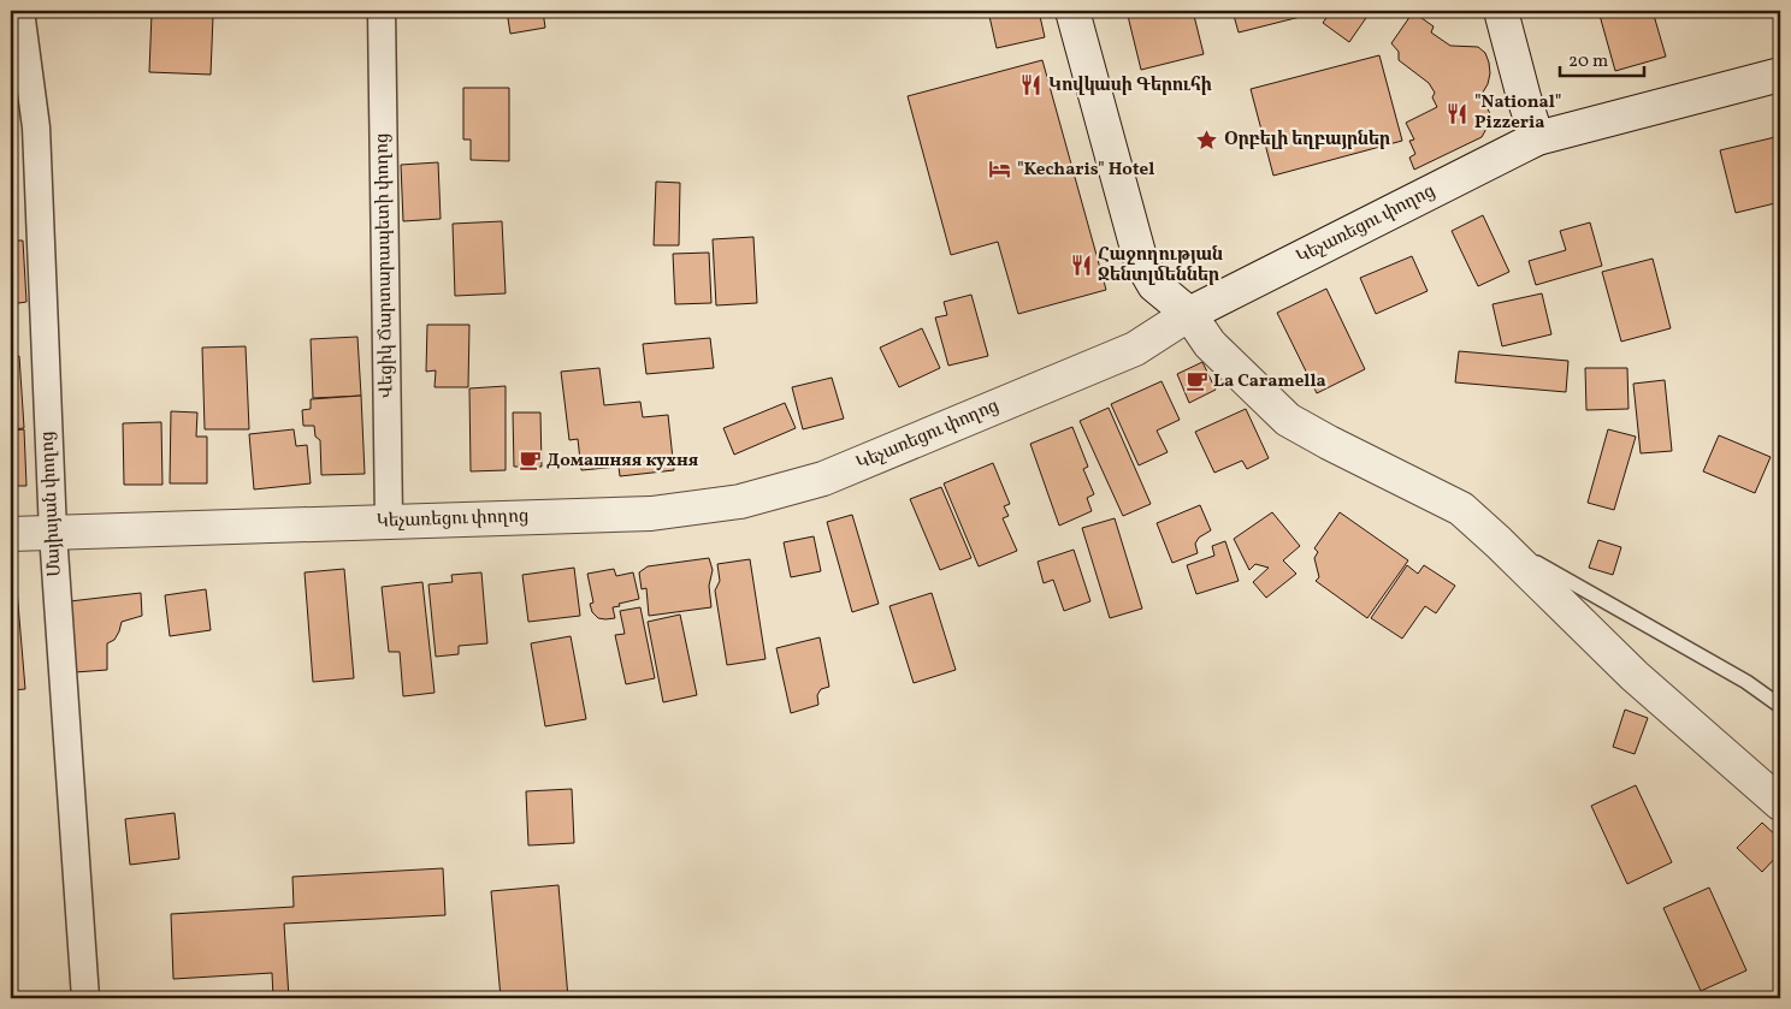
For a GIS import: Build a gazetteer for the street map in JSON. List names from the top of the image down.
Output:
{
  "streets": {
    "street": ["Կեչառեցու փողոց", "Վեցիկ Ճարտարապետի փողոց", "Մայիսյան փողոց"]
  },
  "crossings": [
    ["Կեչառեցու փողոց", "Վեցիկ Ճարտարապետի փողոց"],
    ["Կեչառեցու փողոց", "Մայիսյան փողոց"]
  ],
  "places": {
    "restaurant": ["Կովկասի Գերուհի", "\"National\" Pizzeria", "Հաջողության Ջենտլմեններ"],
    "place": ["Օրբելի եղբայրներ"],
    "hotel": ["\"Kecharis\" Hotel"],
    "cafe": ["La Caramella", "Домашняя кухня"]
  },
  "scale_bar": "20 m"
}
